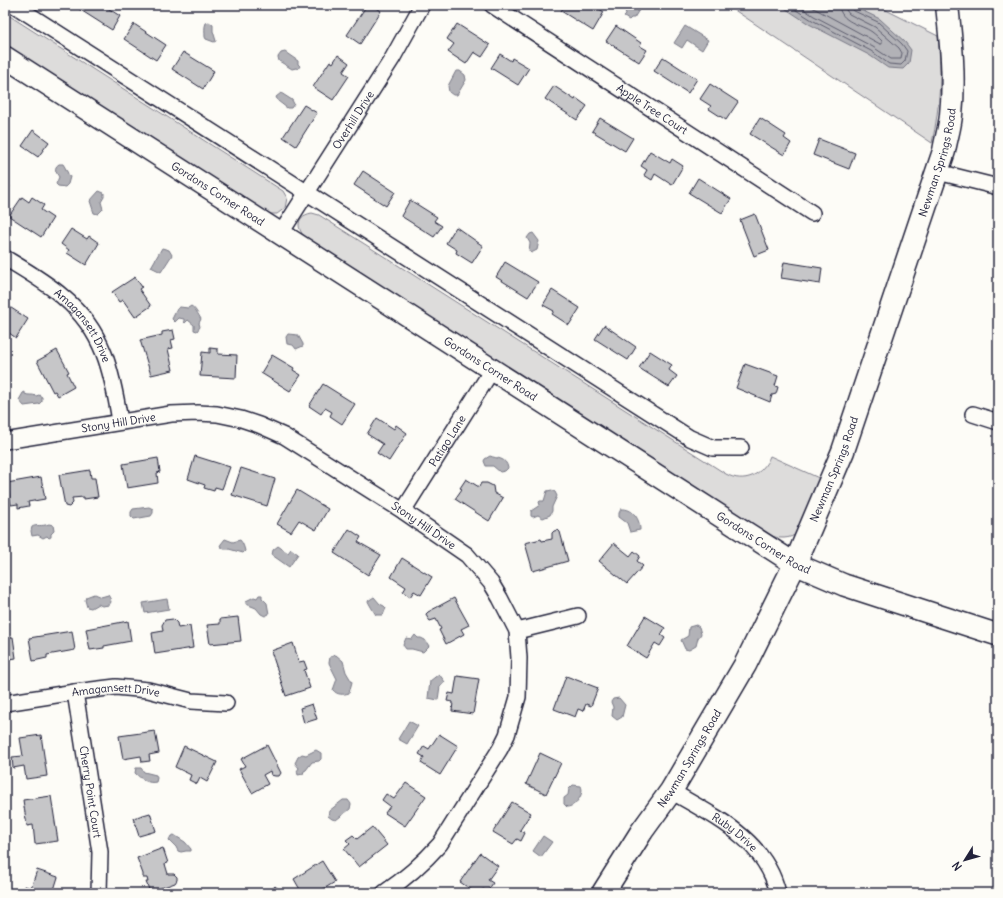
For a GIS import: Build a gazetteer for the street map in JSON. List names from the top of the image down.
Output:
{
  "streets": {
    "main road": ["Newman Springs Road"],
    "street": [
      "Apple Tree Court",
      "Overhill Drive",
      "Gordons Corner Road",
      "Amagansett Drive",
      "Stony Hill Drive",
      "Patigo Lane",
      "Cherry Point Court",
      "Ruby Drive"
    ]
  },
  "crossings": [
    ["Overhill Drive", "Gordons Corner Road"],
    ["Newman Springs Road", "Gordons Corner Road"],
    ["Newman Springs Road", "Ruby Drive"],
    ["Gordons Corner Road", "Patigo Lane"],
    ["Amagansett Drive", "Stony Hill Drive"],
    ["Amagansett Drive", "Cherry Point Court"],
    ["Stony Hill Drive", "Patigo Lane"]
  ],
  "north": "bottom left"
}
